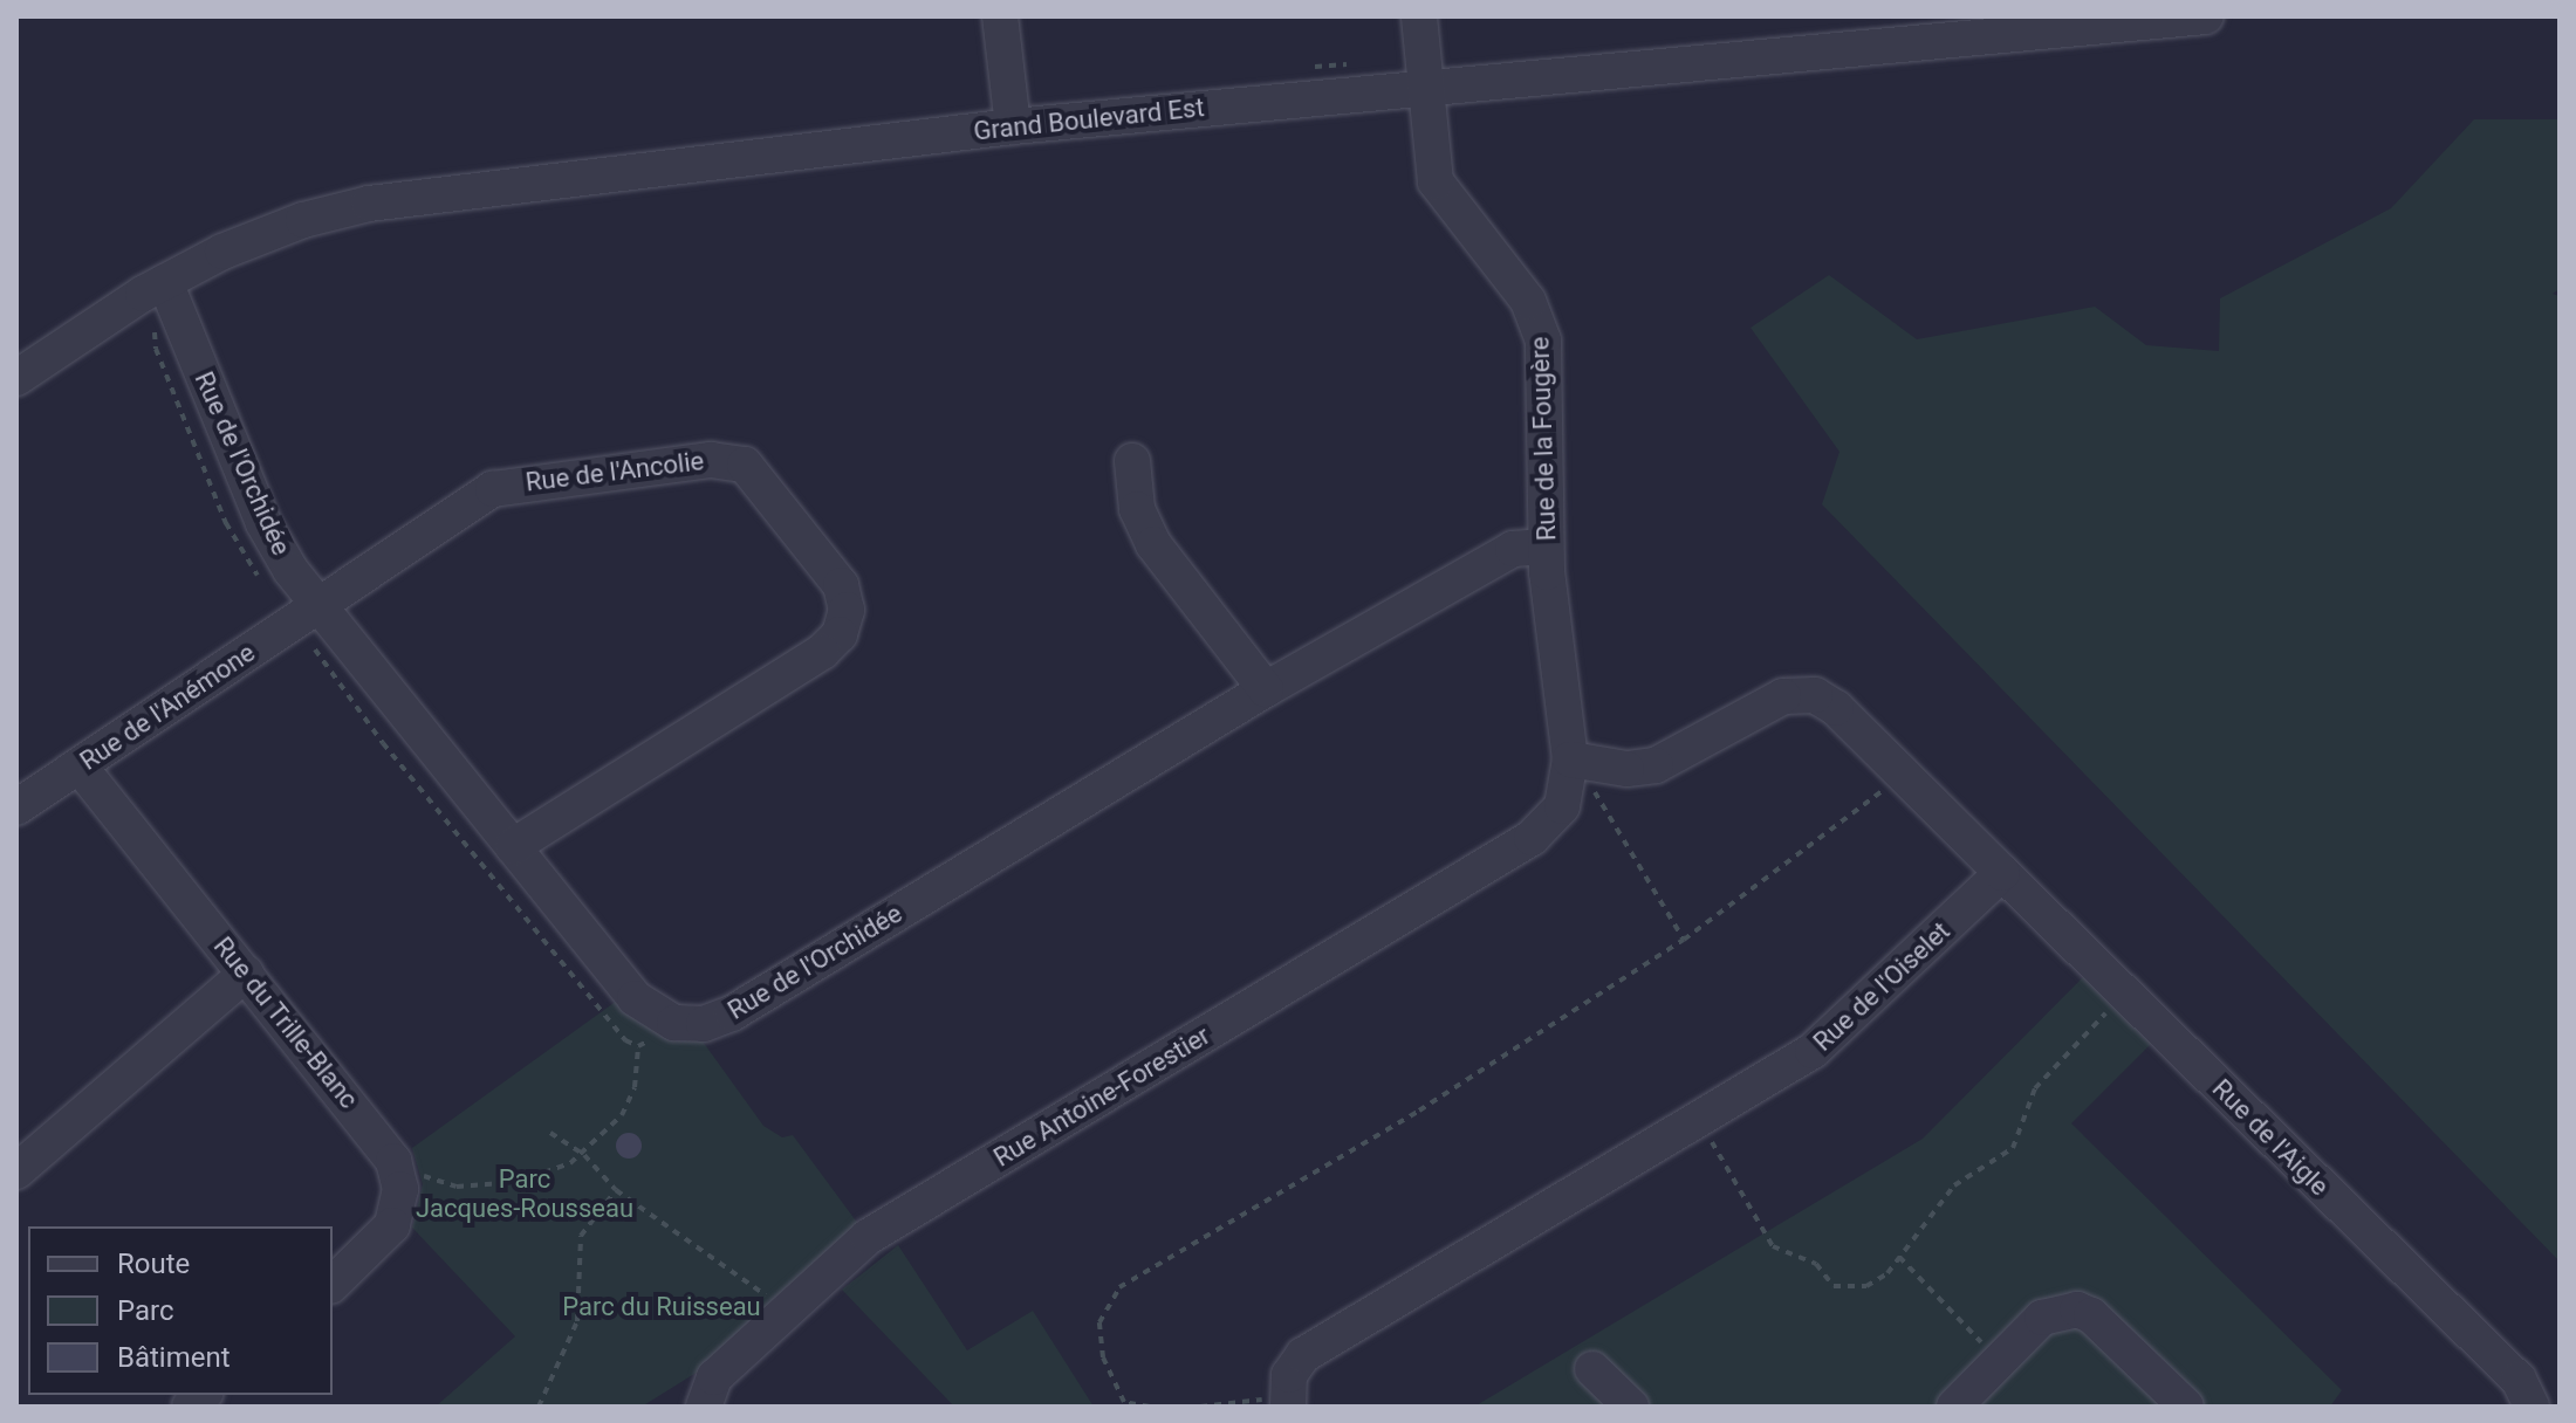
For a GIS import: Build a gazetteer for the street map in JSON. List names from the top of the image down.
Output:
{
  "streets": {
    "street": [
      "Grand Boulevard Est",
      "Rue de la Fougère",
      "Rue de l'Orchidée",
      "Rue de l'Ancolie",
      "Rue de l'Anémone",
      "Rue de l'Oiselet",
      "Rue du Trille-Blanc",
      "Rue Antoine-Forestier",
      "Rue de l'Aigle"
    ]
  },
  "crossings": [
    ["Grand Boulevard Est", "Rue de la Fougère"],
    ["Grand Boulevard Est", "Rue de l'Orchidée"],
    ["Rue de la Fougère", "Rue de l'Orchidée"],
    ["Rue de la Fougère", "Rue Antoine-Forestier"],
    ["Rue de l'Orchidée", "Rue de l'Ancolie"],
    ["Rue de l'Orchidée", "Rue de l'Anémone"],
    ["Rue de l'Ancolie", "Rue de l'Anémone"],
    ["Rue de l'Anémone", "Rue du Trille-Blanc"],
    ["Rue de l'Oiselet", "Rue de l'Aigle"]
  ],
  "parks": ["Parc Jacques-Rousseau", "Parc du Ruisseau"],
  "legend": ["Route", "Parc", "Bâtiment"]
}
